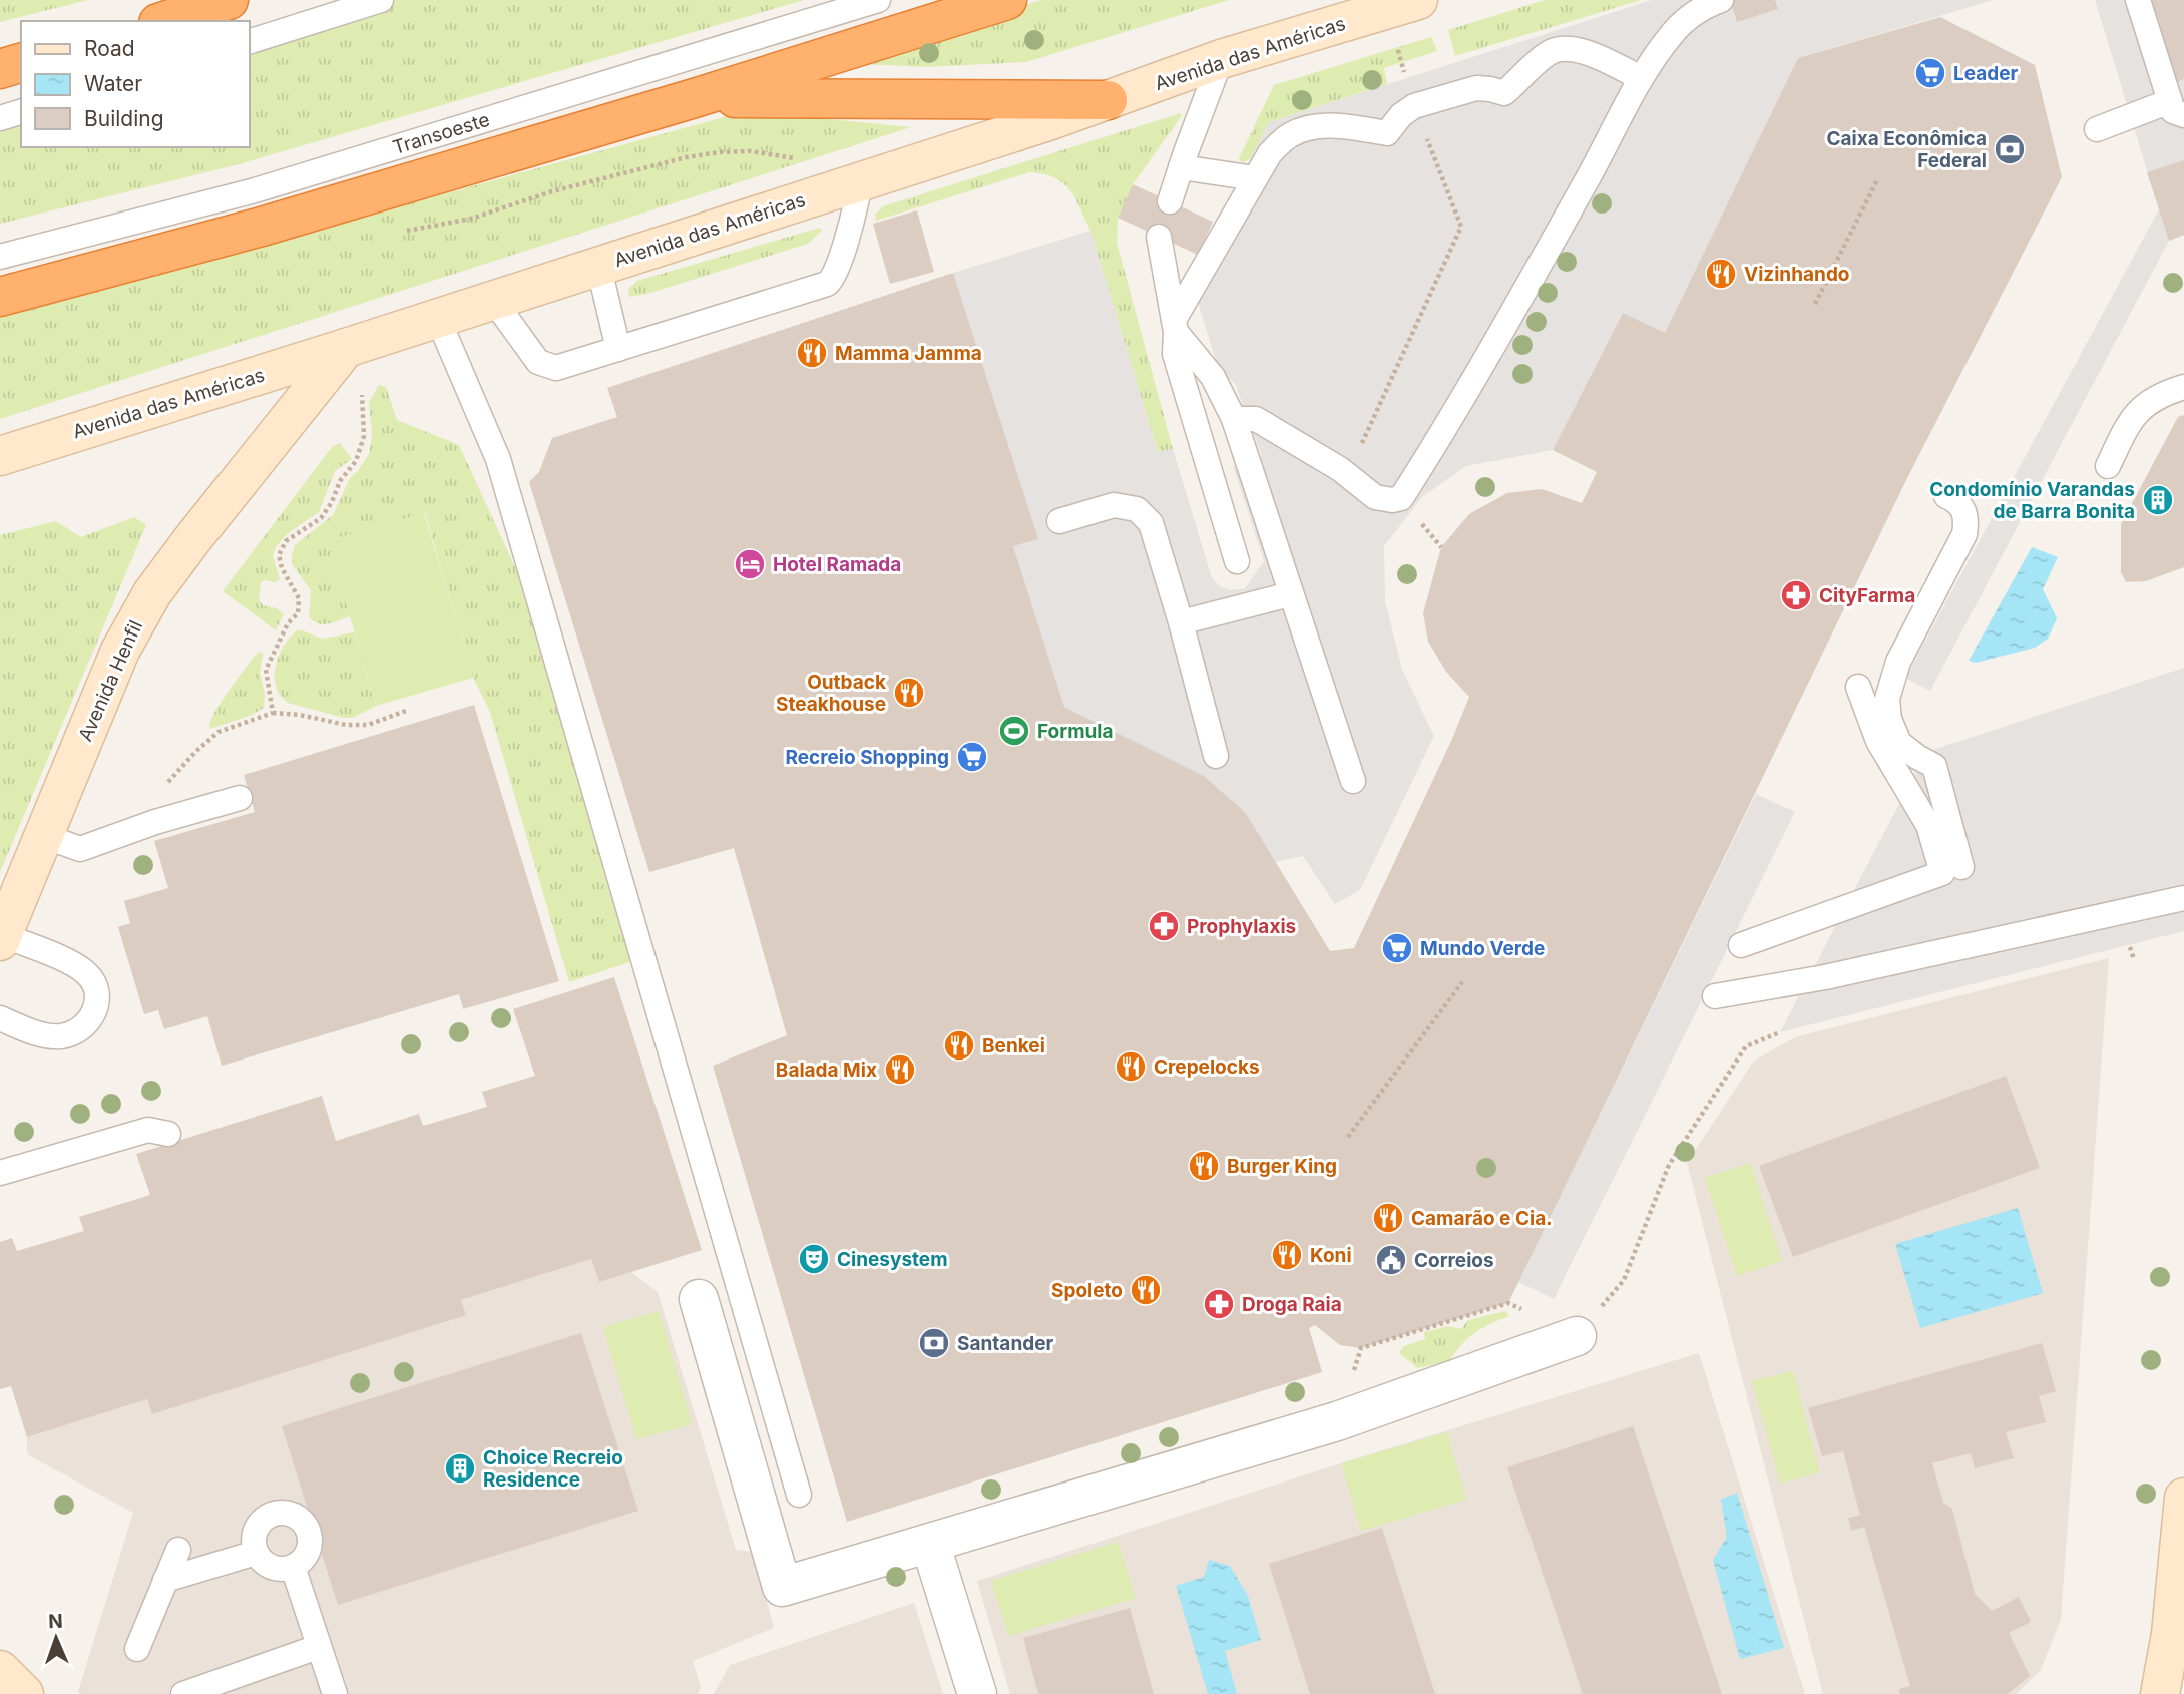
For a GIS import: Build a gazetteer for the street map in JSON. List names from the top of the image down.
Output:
{
  "streets": {
    "main road": ["Avenida das Américas", "Avenida Henfil"],
    "lane": ["Transoeste"]
  },
  "crossings": [
    ["Avenida das Américas", "Avenida Henfil"]
  ],
  "places": {
    "supermarket": ["Leader", "Recreio Shopping", "Mundo Verde"],
    "bank": ["Caixa Econômica Federal", "Santander"],
    "restaurant": [
      "Vizinhando",
      "Mamma Jamma",
      "Outback Steakhouse",
      "Benkei",
      "Crepelocks",
      "Balada Mix",
      "Burger King",
      "Camarão e Cia.",
      "Koni",
      "Spoleto"
    ],
    "building": ["Condomínio Varandas de Barra Bonita", "Choice Recreio Residence"],
    "hotel": ["Hotel Ramada"],
    "pharmacy": ["CityFarma", "Prophylaxis", "Droga Raia"],
    "sports": ["Formula"],
    "theatre": ["Cinesystem"],
    "public building": ["Correios"]
  },
  "legend": ["Road", "Water", "Building"],
  "north": "top"
}
